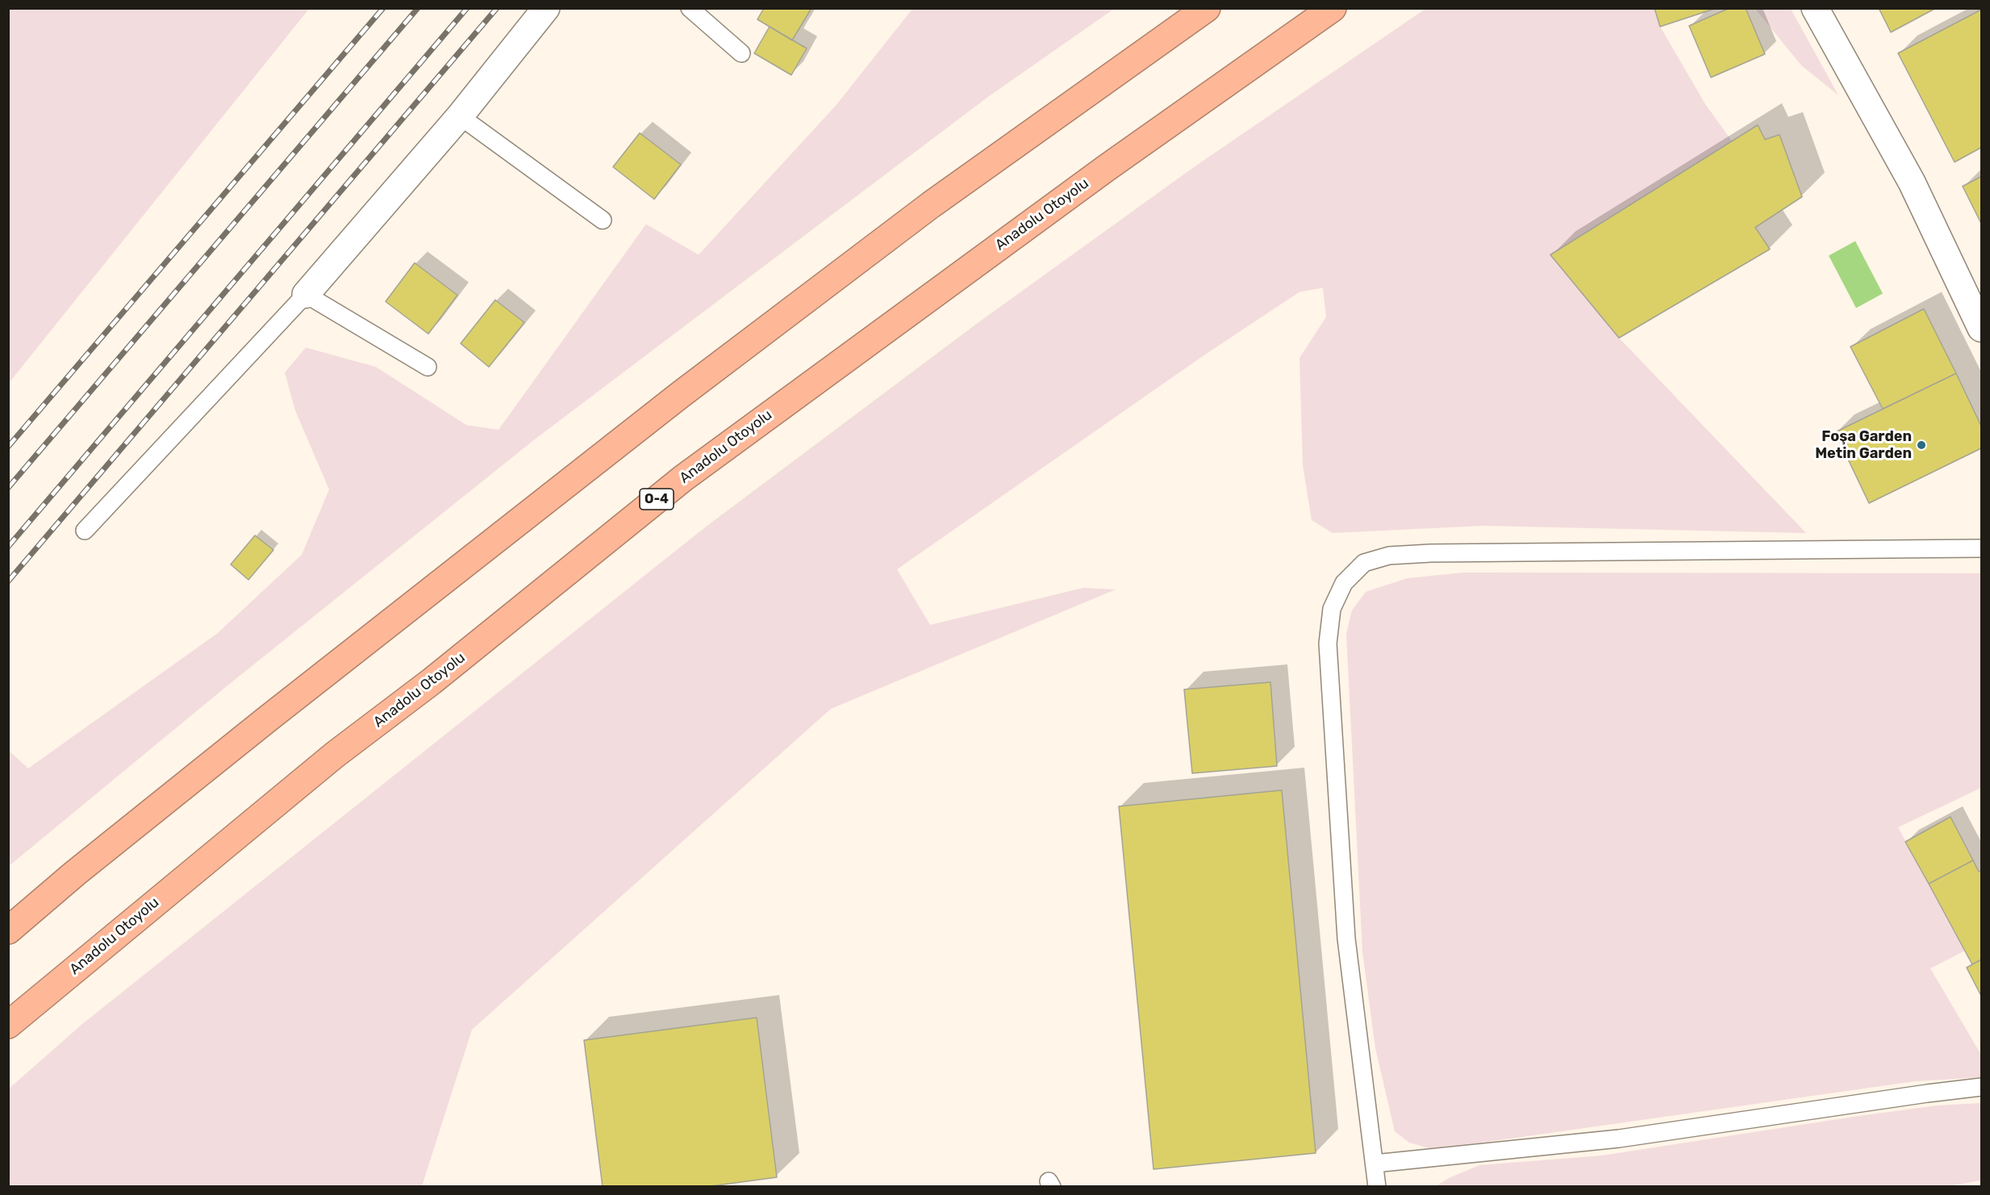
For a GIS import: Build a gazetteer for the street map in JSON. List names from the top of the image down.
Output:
{
  "streets": {
    "highway": ["Anadolu Otoyolu", "O-4"]
  },
  "places": ["Foşa Garden Metin Garden"]
}
